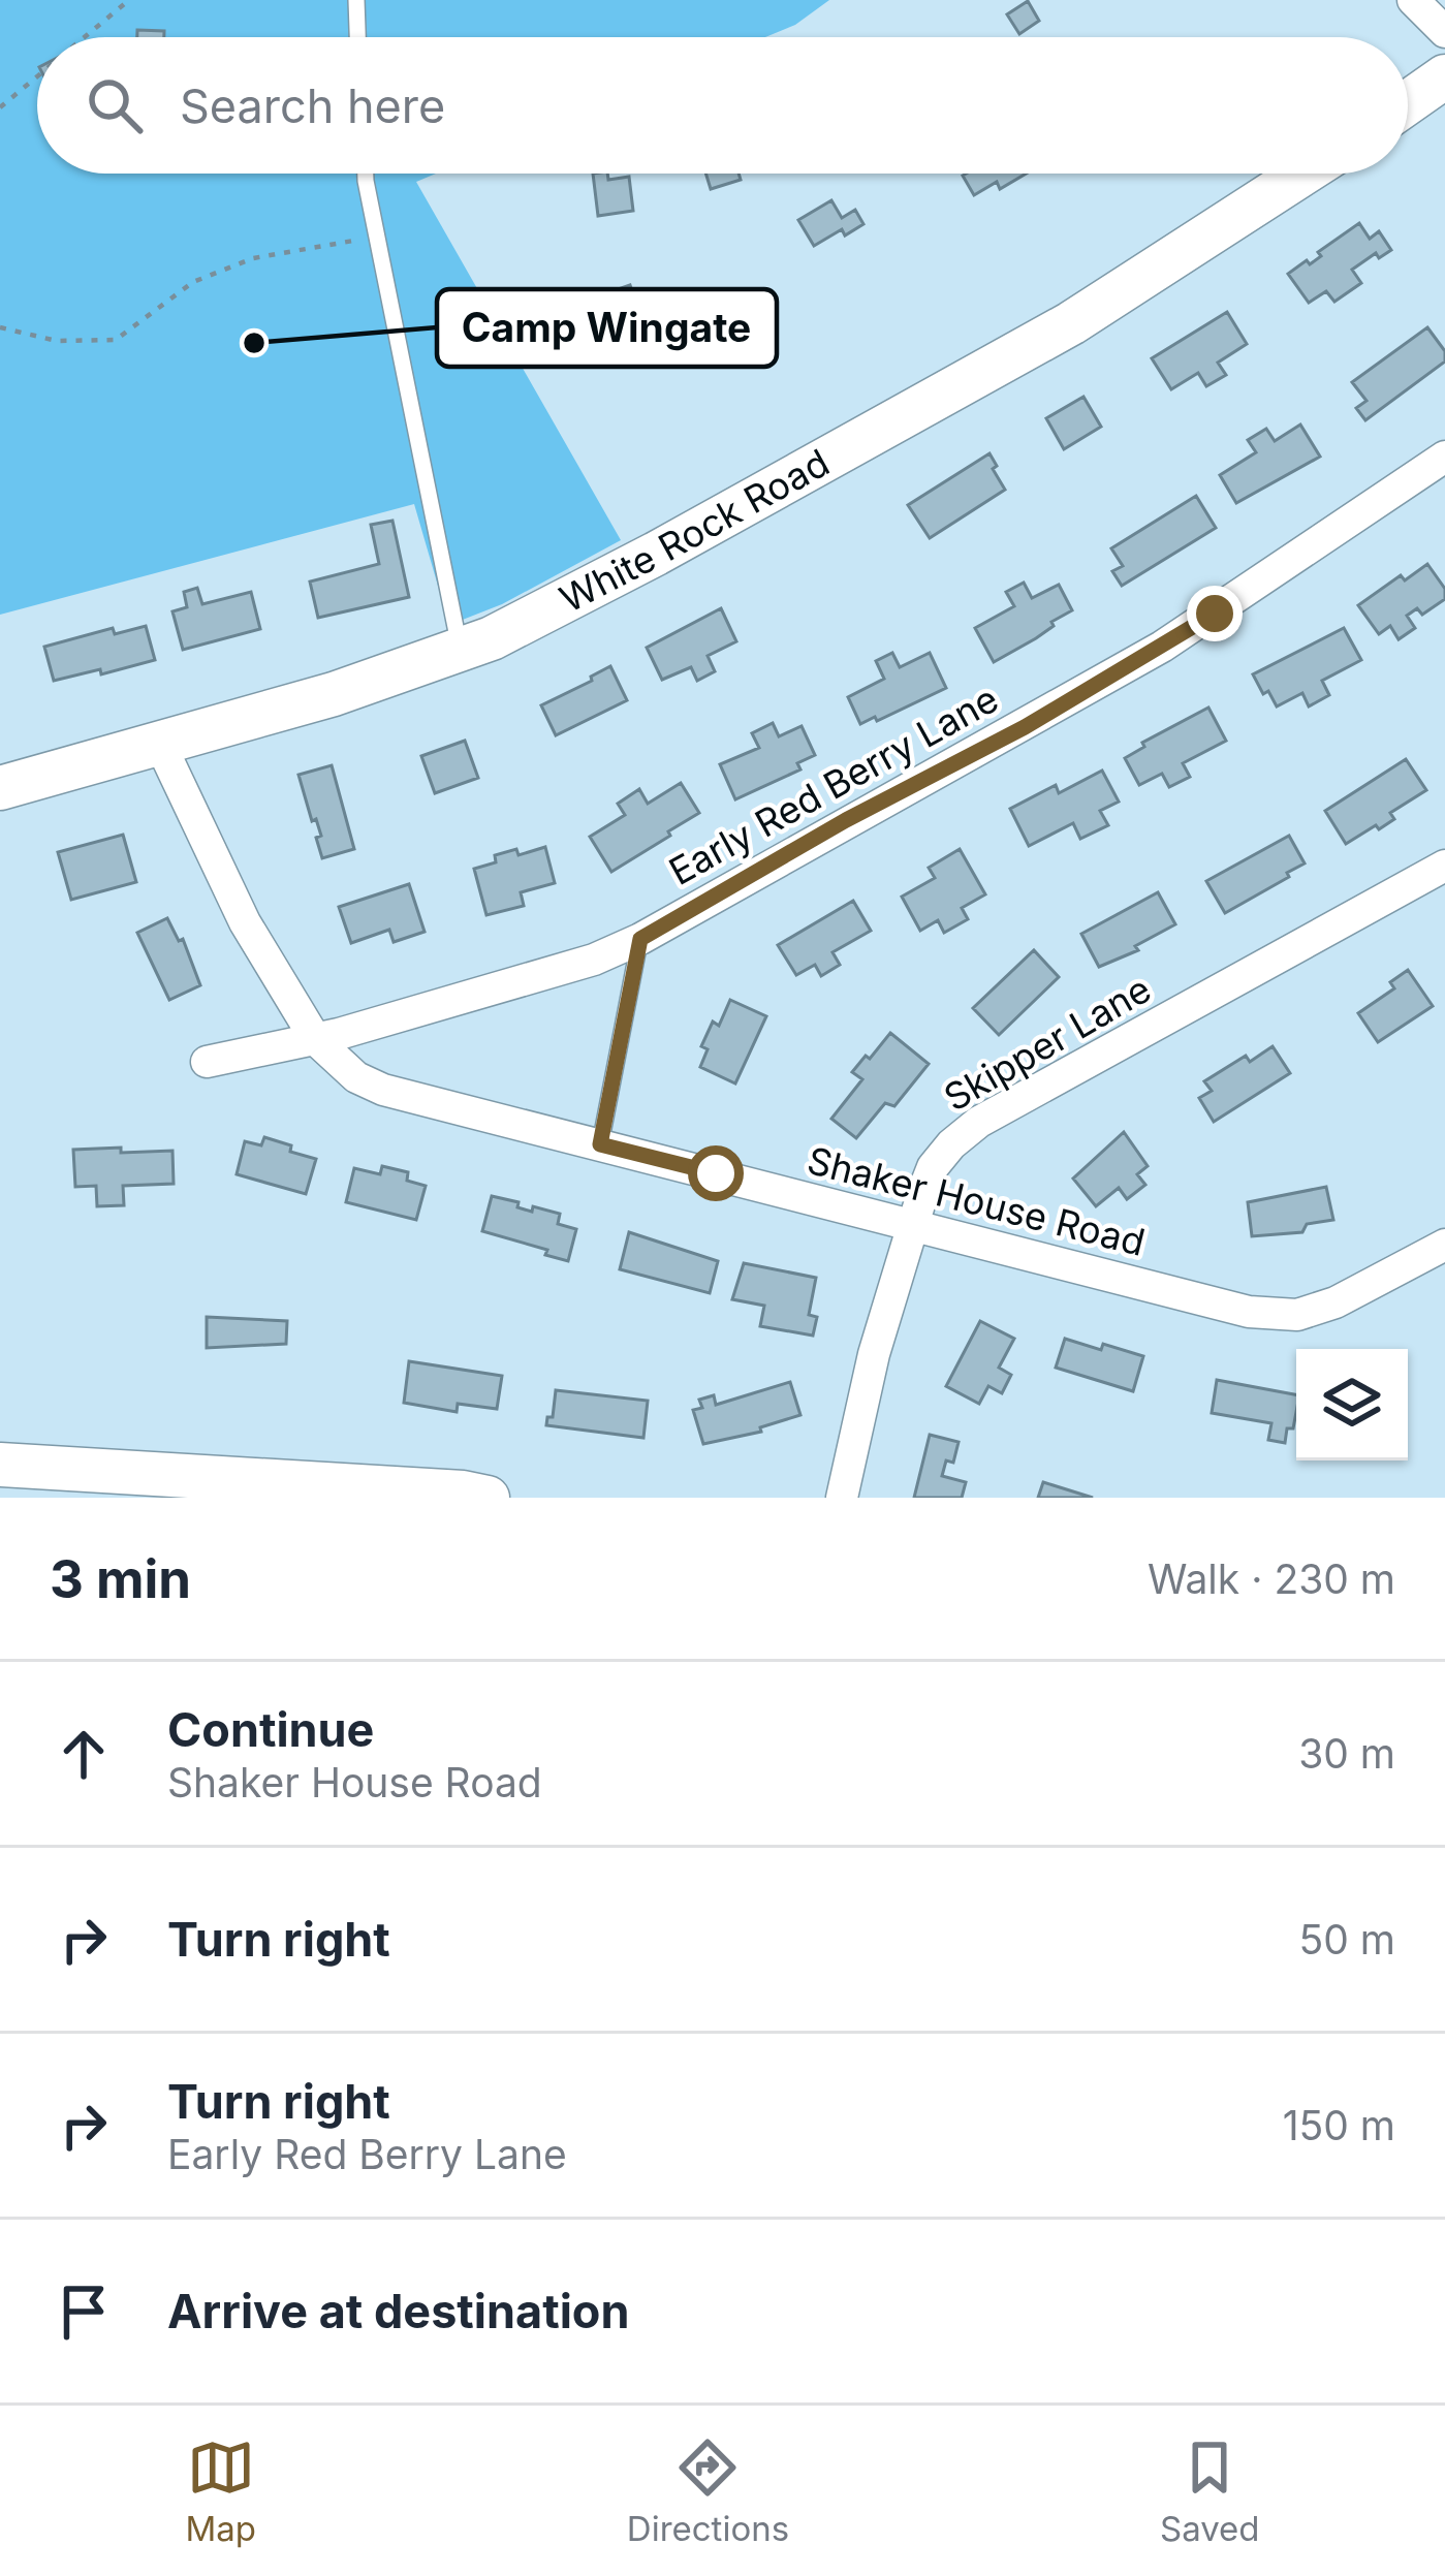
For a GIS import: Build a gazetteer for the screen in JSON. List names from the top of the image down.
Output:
{
  "streets": {
    "street": [
      "White Rock Road",
      "Early Red Berry Lane",
      "Skipper Lane",
      "Shaker House Road"
    ]
  },
  "crossings": [
    ["White Rock Road", "Shaker House Road"],
    ["Early Red Berry Lane", "Shaker House Road"],
    ["Skipper Lane", "Shaker House Road"]
  ],
  "places": ["Camp Wingate"],
  "page": {
    "search": "Search here",
    "heading": ["3 min", "Walk · 230 m"],
    "list": [
      ["Continue", "Shaker House Road", "30 m"],
      ["Turn right", "50 m"],
      ["Turn right", "Early Red Berry Lane", "150 m"],
      "Arrive at destination"
    ],
    "nav": ["Map", "Directions", "Saved"]
  }
}
